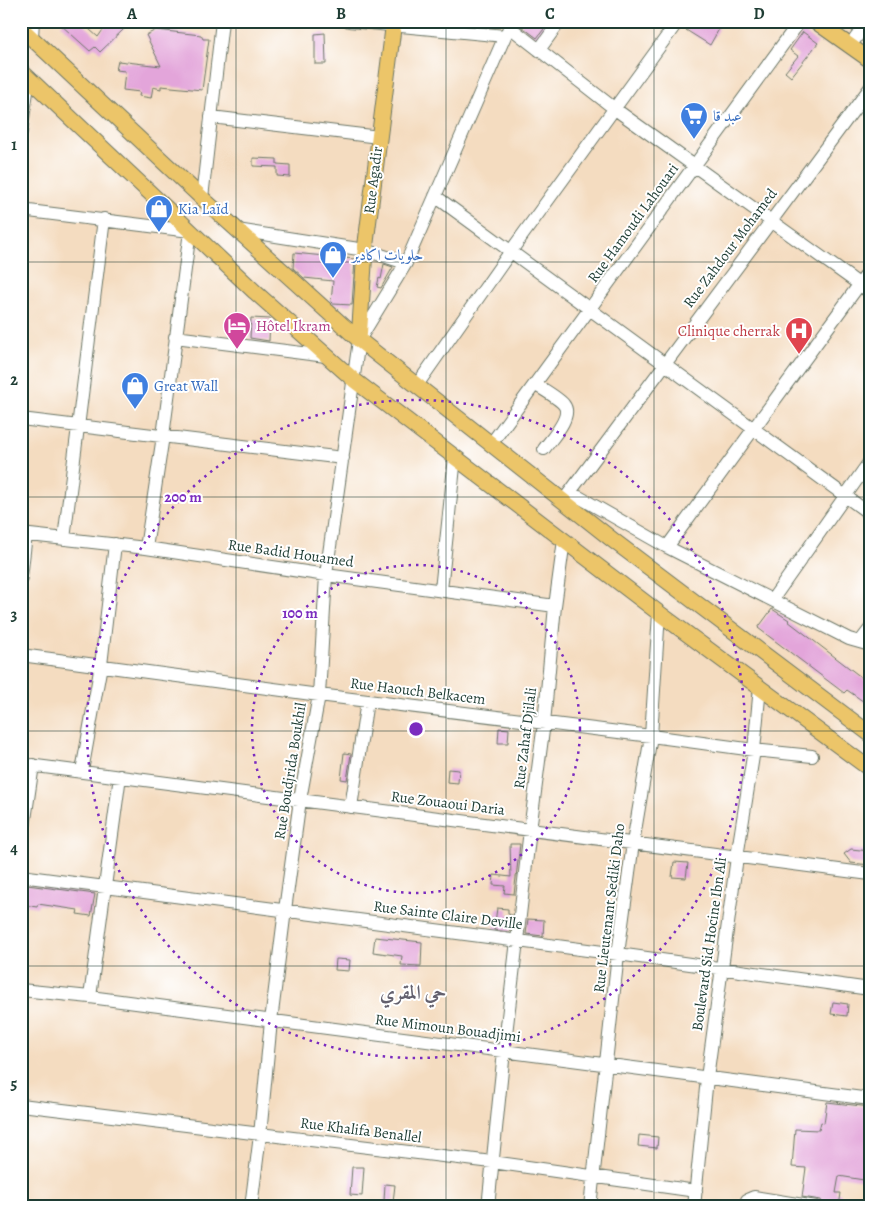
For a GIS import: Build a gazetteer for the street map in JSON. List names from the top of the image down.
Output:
{
  "streets": {
    "main road": ["Rue Agadir"],
    "street": [
      "Rue Hamoudi Lahouari",
      "Rue Zahdour Mohamed",
      "Rue Badid Houamed",
      "Rue Haouch Belkacem",
      "Rue Zahaf Djilali",
      "Rue Boudjrida Boukhil",
      "Rue Zouaoui Daria",
      "Rue Lieutenant Sediki Daho",
      "Rue Sainte Claire Deville",
      "Boulevard Sid Hocine Ibn Ali",
      "Rue Mimoun Bouadjimi",
      "Rue Khalifa Benallel"
    ]
  },
  "crossings": [
    ["Rue Agadir", "Rue Boudjrida Boukhil"],
    ["Rue Badid Houamed", "Rue Zahaf Djilali"],
    ["Rue Badid Houamed", "Rue Boudjrida Boukhil"],
    ["Rue Haouch Belkacem", "Rue Zahaf Djilali"],
    ["Rue Haouch Belkacem", "Rue Boudjrida Boukhil"],
    ["Rue Haouch Belkacem", "Rue Lieutenant Sediki Daho"],
    ["Rue Haouch Belkacem", "Boulevard Sid Hocine Ibn Ali"],
    ["Rue Zahaf Djilali", "Rue Zouaoui Daria"],
    ["Rue Zahaf Djilali", "Rue Sainte Claire Deville"],
    ["Rue Zahaf Djilali", "Rue Mimoun Bouadjimi"],
    ["Rue Zahaf Djilali", "Rue Khalifa Benallel"],
    ["Rue Boudjrida Boukhil", "Rue Zouaoui Daria"],
    ["Rue Boudjrida Boukhil", "Rue Sainte Claire Deville"],
    ["Rue Boudjrida Boukhil", "Rue Mimoun Bouadjimi"],
    ["Rue Boudjrida Boukhil", "Rue Khalifa Benallel"],
    ["Rue Zouaoui Daria", "Rue Lieutenant Sediki Daho"],
    ["Rue Zouaoui Daria", "Boulevard Sid Hocine Ibn Ali"],
    ["Rue Lieutenant Sediki Daho", "Rue Sainte Claire Deville"],
    ["Rue Lieutenant Sediki Daho", "Rue Mimoun Bouadjimi"],
    ["Rue Lieutenant Sediki Daho", "Rue Khalifa Benallel"],
    ["Rue Sainte Claire Deville", "Boulevard Sid Hocine Ibn Ali"],
    ["Boulevard Sid Hocine Ibn Ali", "Rue Mimoun Bouadjimi"],
    ["Boulevard Sid Hocine Ibn Ali", "Rue Khalifa Benallel"]
  ],
  "districts": ["حي المقري"],
  "places": {
    "supermarket": ["عبد قا"],
    "shop": ["Kia Laïd", "حلويات اكادير", "Great Wall"],
    "hotel": ["Hôtel Ikram"],
    "hospital": ["Clinique cherrak"]
  },
  "grid": {
    "columns": [
      "A",
      "B",
      "C",
      "D"
    ],
    "rows": [
      "1",
      "2",
      "3",
      "4",
      "5"
    ]
  },
  "rings": ["200 m", "100 m"]
}
